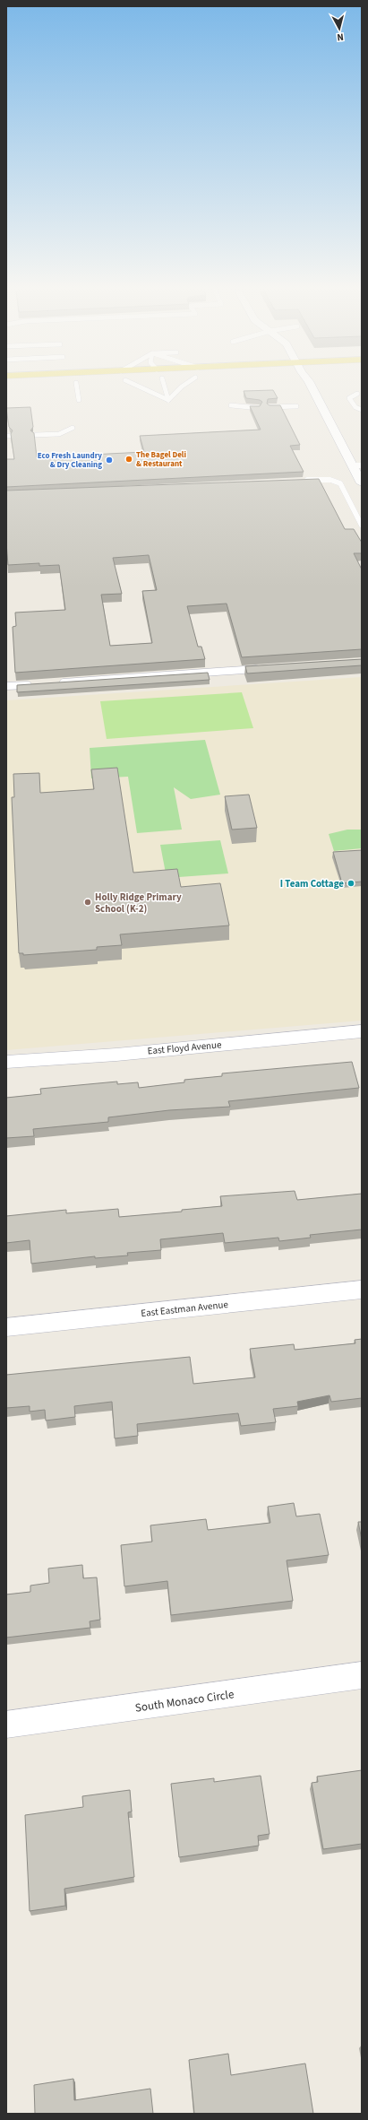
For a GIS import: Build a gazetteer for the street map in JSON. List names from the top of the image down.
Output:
{
  "streets": {
    "street": ["East Floyd Avenue", "East Eastman Avenue", "South Monaco Circle"]
  },
  "places": [
    "The Bagel Deli & Restaurant",
    "Eco Fresh Laundry & Dry Cleaning",
    "I Team Cottage",
    "Holly Ridge Primary School (K-2)"
  ],
  "north": "bottom"
}
